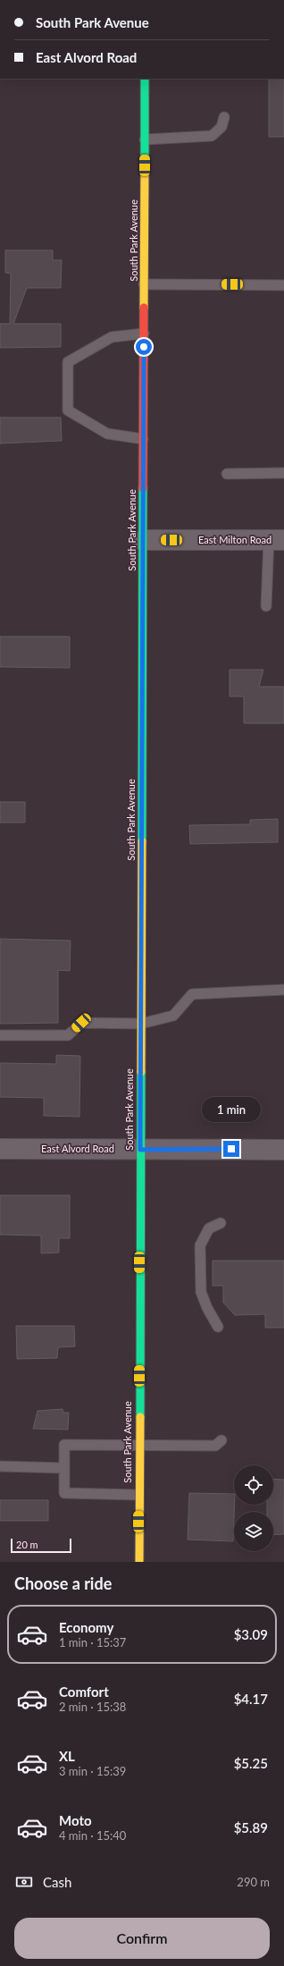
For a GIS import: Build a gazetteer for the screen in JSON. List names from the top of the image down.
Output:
{
  "streets": {
    "main road": ["South Park Avenue"],
    "street": ["East Milton Road", "East Alvord Road"]
  },
  "crossings": [
    ["South Park Avenue", "East Milton Road"],
    ["South Park Avenue", "East Alvord Road"]
  ],
  "scale_bar": "20 m",
  "page": {
    "banner": ["South Park Avenue", "East Alvord Road"],
    "bubble": "1 min",
    "scale": "20 m",
    "heading": "Choose a ride",
    "list": [
      {
        "name": "Economy",
        "note": "1 min · 15:37",
        "value": "$3.09"
      },
      {
        "name": "Comfort",
        "note": "2 min · 15:38",
        "value": "$4.17"
      },
      {
        "name": "XL",
        "note": "3 min · 15:39",
        "value": "$5.25"
      },
      {
        "name": "Moto",
        "note": "4 min · 15:40",
        "value": "$5.89"
      }
    ],
    "pay": ["Cash", "290 m"],
    "buttons": "Confirm"
  }
}
